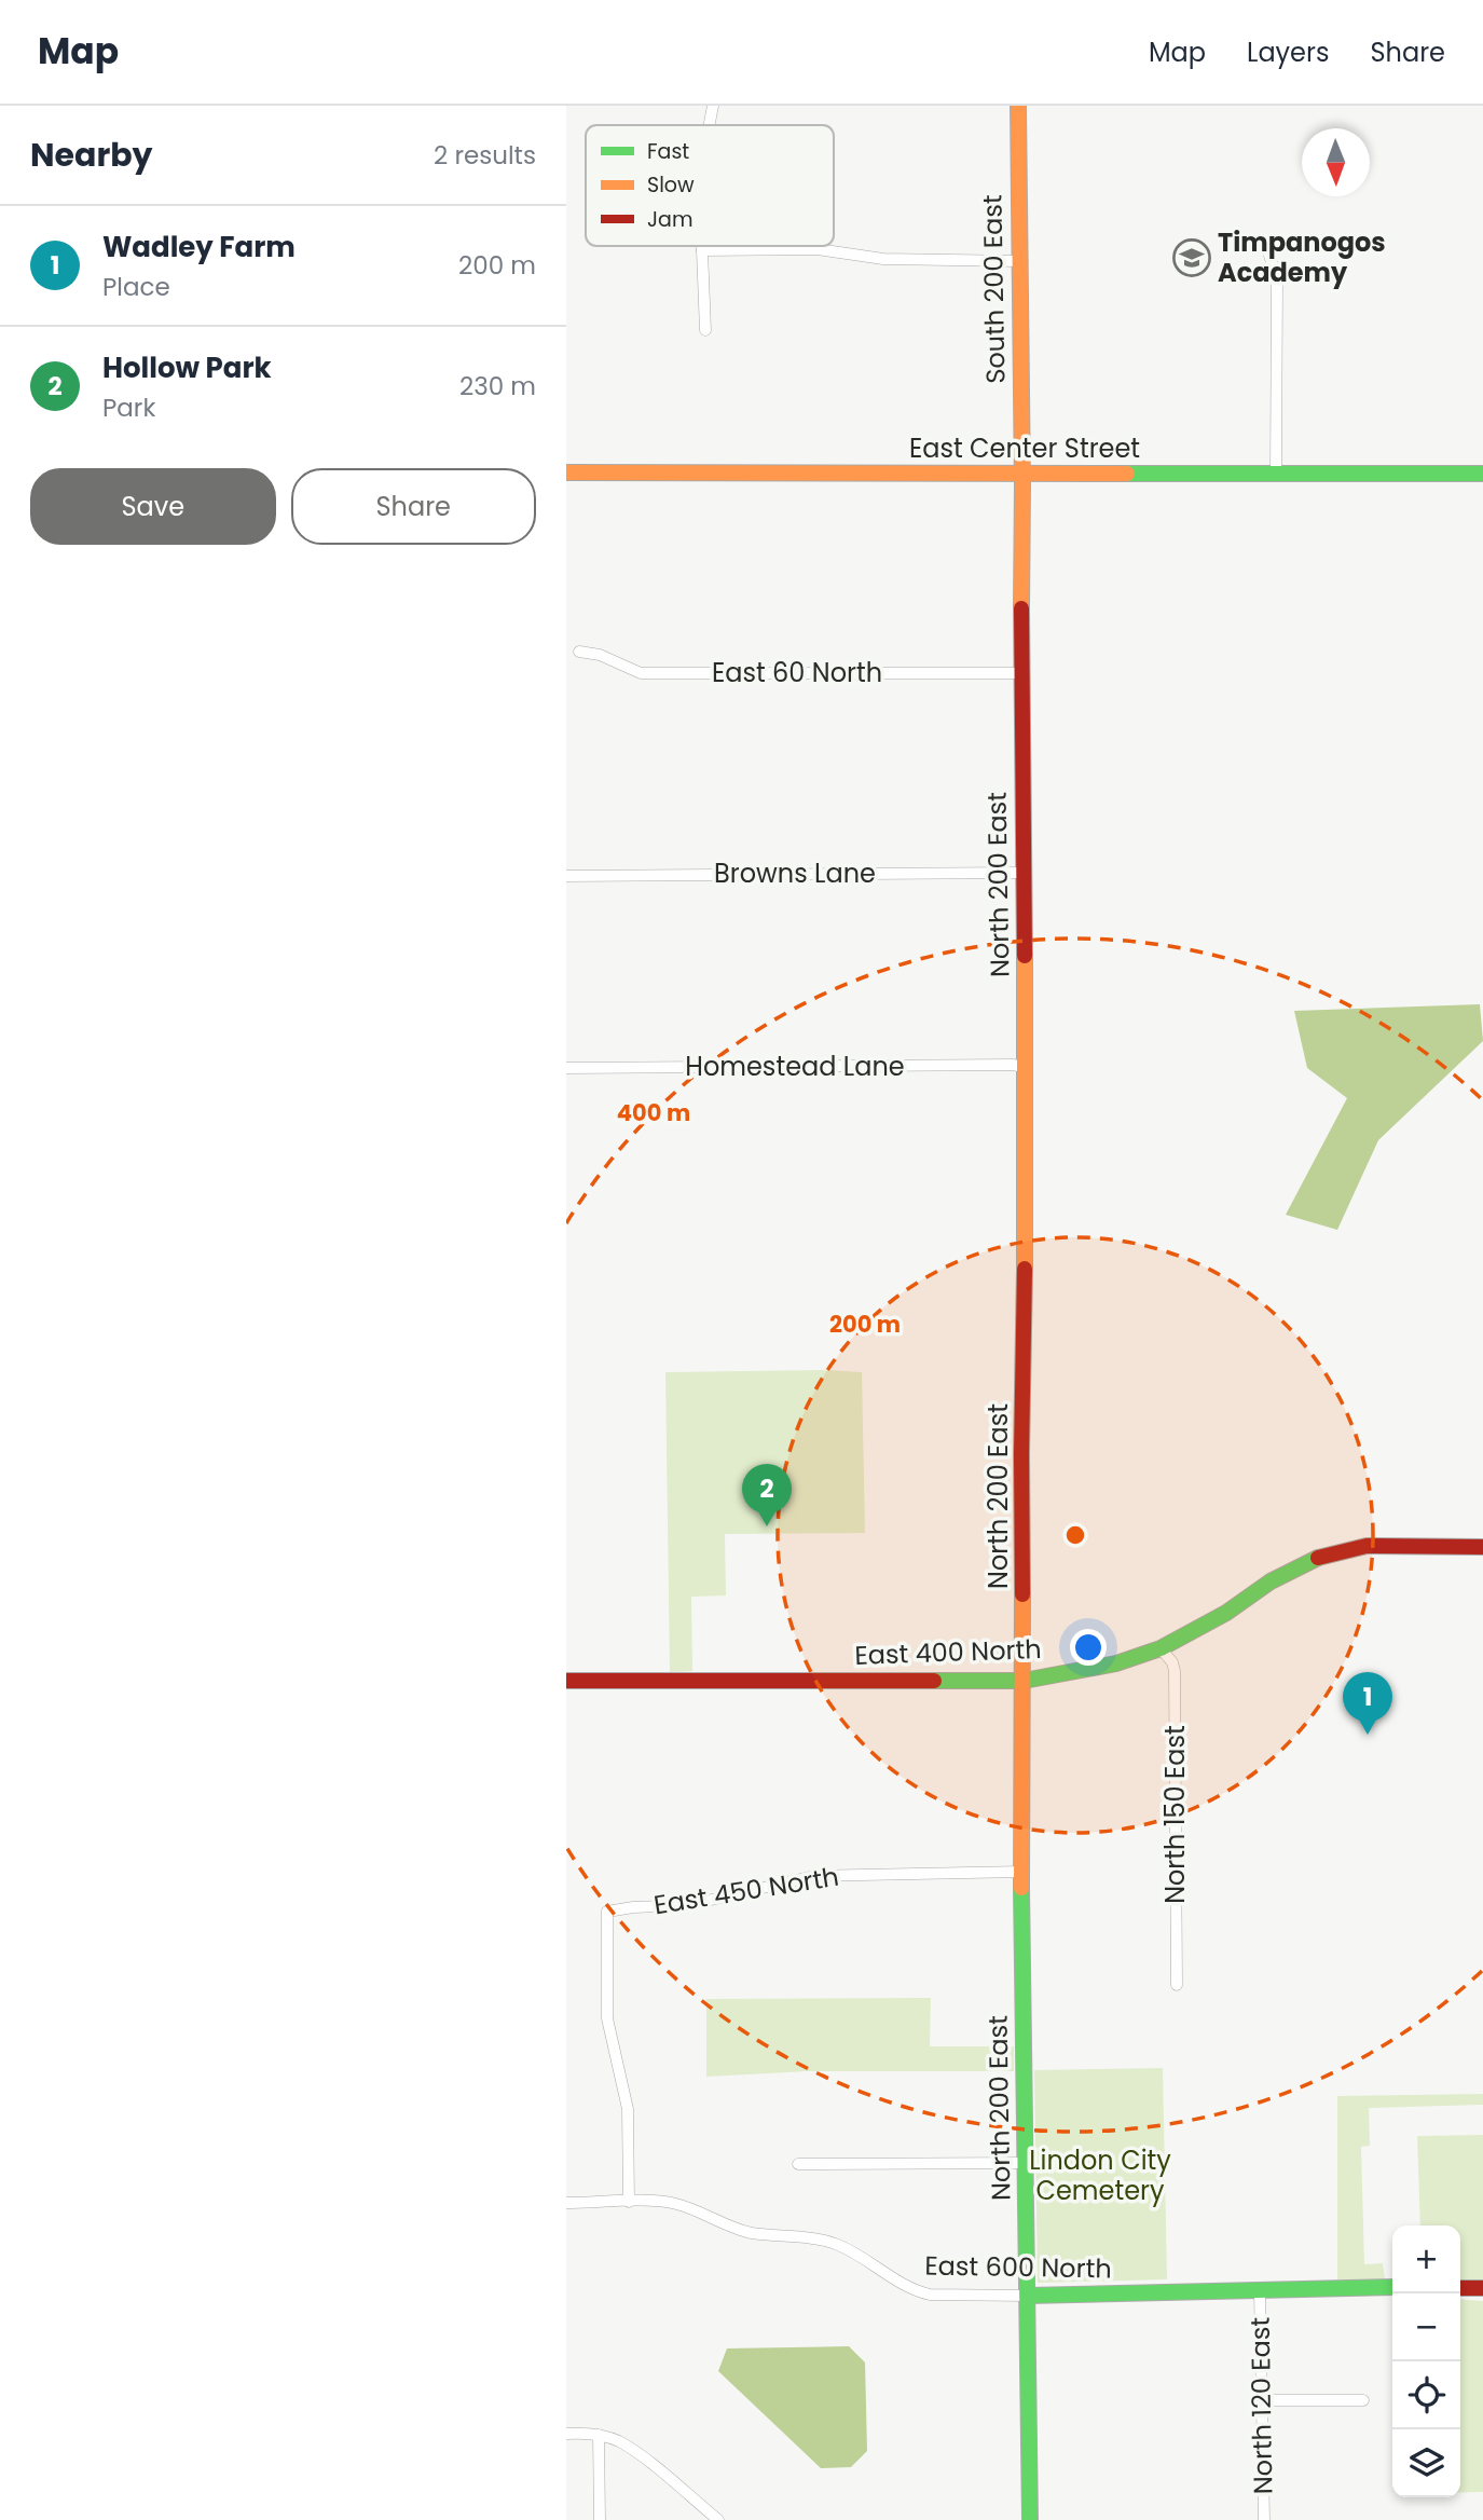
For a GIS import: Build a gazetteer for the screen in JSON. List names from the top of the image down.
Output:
{
  "streets": {
    "street": [
      "South 200 East",
      "East Center Street",
      "East 60 North",
      "Browns Lane",
      "North 200 East",
      "Homestead Lane",
      "East 400 North",
      "North 150 East",
      "East 450 North",
      "East 600 North",
      "North 120 East"
    ]
  },
  "crossings": [
    ["South 200 East", "East Center Street"],
    ["South 200 East", "North 200 East"],
    ["East Center Street", "North 200 East"],
    ["East 60 North", "North 200 East"],
    ["Browns Lane", "North 200 East"],
    ["North 200 East", "Homestead Lane"],
    ["North 200 East", "East 400 North"],
    ["North 200 East", "East 450 North"],
    ["North 200 East", "East 600 North"],
    ["East 400 North", "North 150 East"],
    ["East 450 North", "East 600 North"],
    ["East 600 North", "North 120 East"]
  ],
  "parks": ["Lindon City Cemetery"],
  "places": {
    "school or university": ["Timpanogos Academy"]
  },
  "legend": ["Fast", "Slow", "Jam"],
  "north": "bottom",
  "page": {
    "header": "Map",
    "nav": ["Map", "Layers", "Share"],
    "heading": ["Nearby", "2 results"],
    "list": [
      {
        "mark": "1",
        "name": "Wadley Farm",
        "note": "Place",
        "value": "200 m"
      },
      {
        "mark": "2",
        "name": "Hollow Park",
        "note": "Park",
        "value": "230 m"
      }
    ],
    "buttons": ["Save", "Share"],
    "pins": ["2", "1"],
    "map_buttons": ["+", "−"]
  },
  "rings": ["400 m", "200 m"]
}
